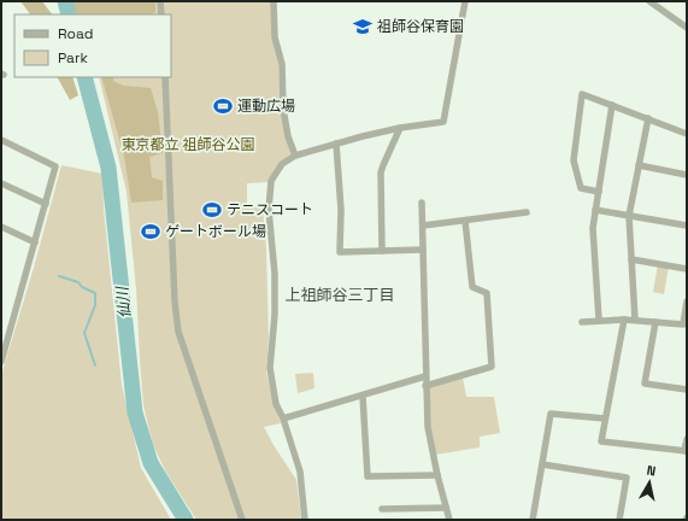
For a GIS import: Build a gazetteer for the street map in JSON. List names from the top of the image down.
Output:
{
  "districts": ["上祖師谷三丁目"],
  "water": ["仙川"],
  "parks": ["東京都立 祖師谷公園"],
  "places": {
    "school or university": ["祖師谷保育園"],
    "sports": ["運動広場", "テニスコート", "ゲートボール場"]
  },
  "legend": ["Road", "Park"],
  "north": "top"
}
